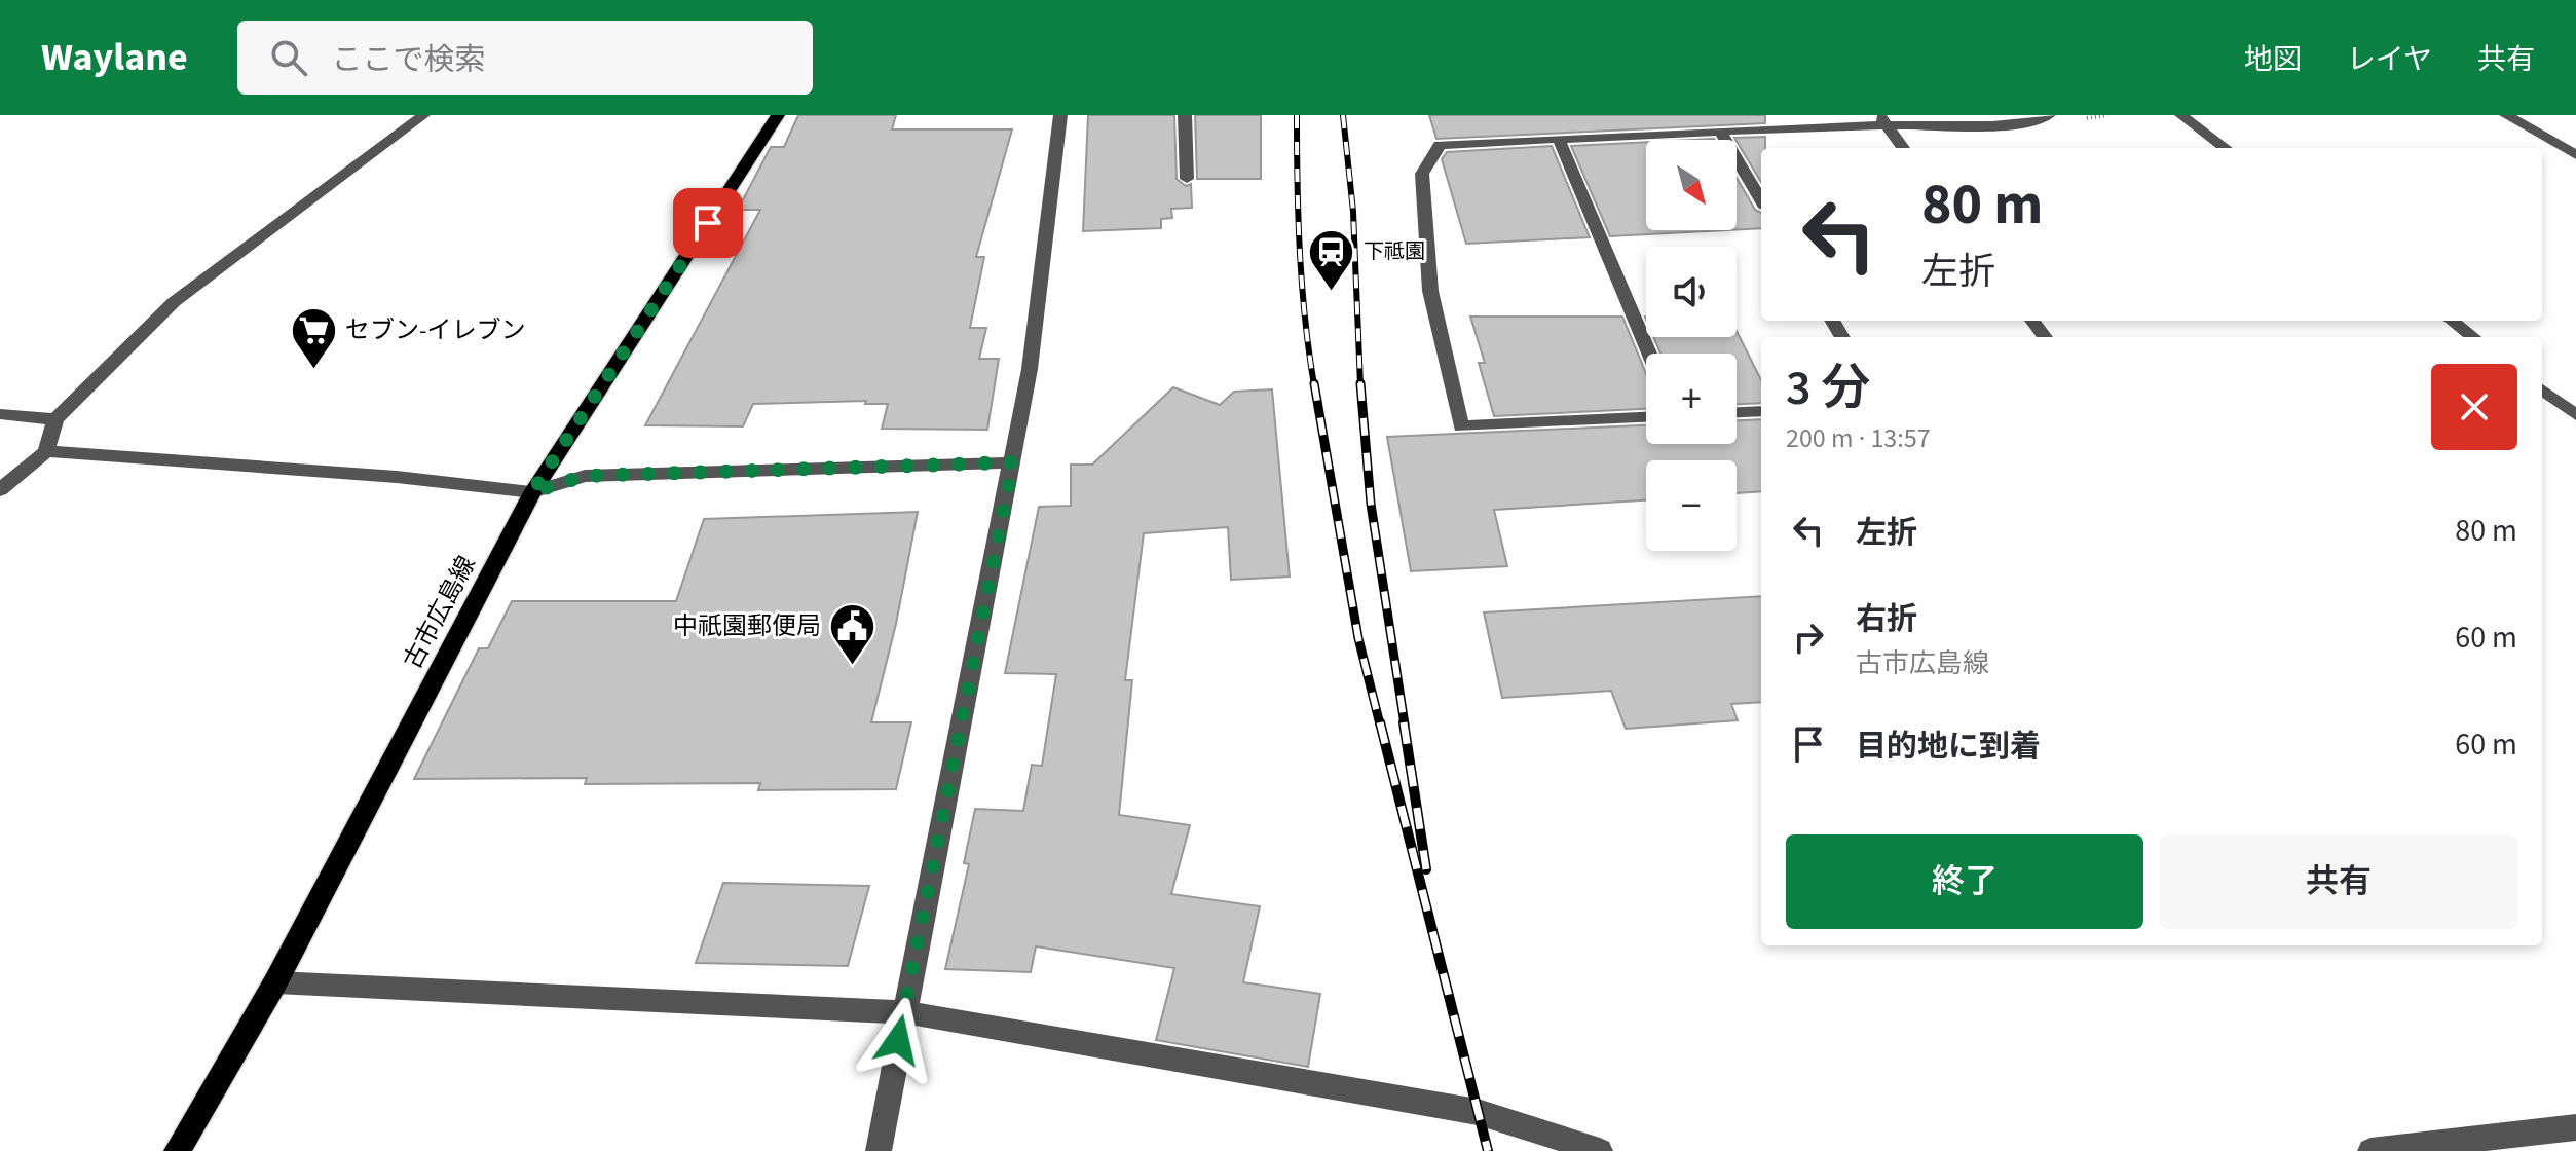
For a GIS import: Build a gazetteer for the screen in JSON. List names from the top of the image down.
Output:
{
  "streets": {
    "main road": ["古市広島線"]
  },
  "places": {
    "station": ["下祗園"],
    "supermarket": ["セブン-イレブン"],
    "public building": ["中祇園郵便局"]
  },
  "north": "bottom right",
  "page": {
    "header": "Waylane",
    "search": "ここで検索",
    "nav": ["地図", "レイヤ", "共有"],
    "map_buttons": ["+", "−"],
    "turn": ["80 m", "左折"],
    "heading": ["3 分", "200 m · 13:57"],
    "list": [
      {
        "name": "左折",
        "value": "80 m"
      },
      {
        "name": "右折",
        "note": "古市広島線",
        "value": "60 m"
      },
      {
        "name": "目的地に到着",
        "value": "60 m"
      }
    ],
    "buttons": ["終了", "共有"]
  }
}
